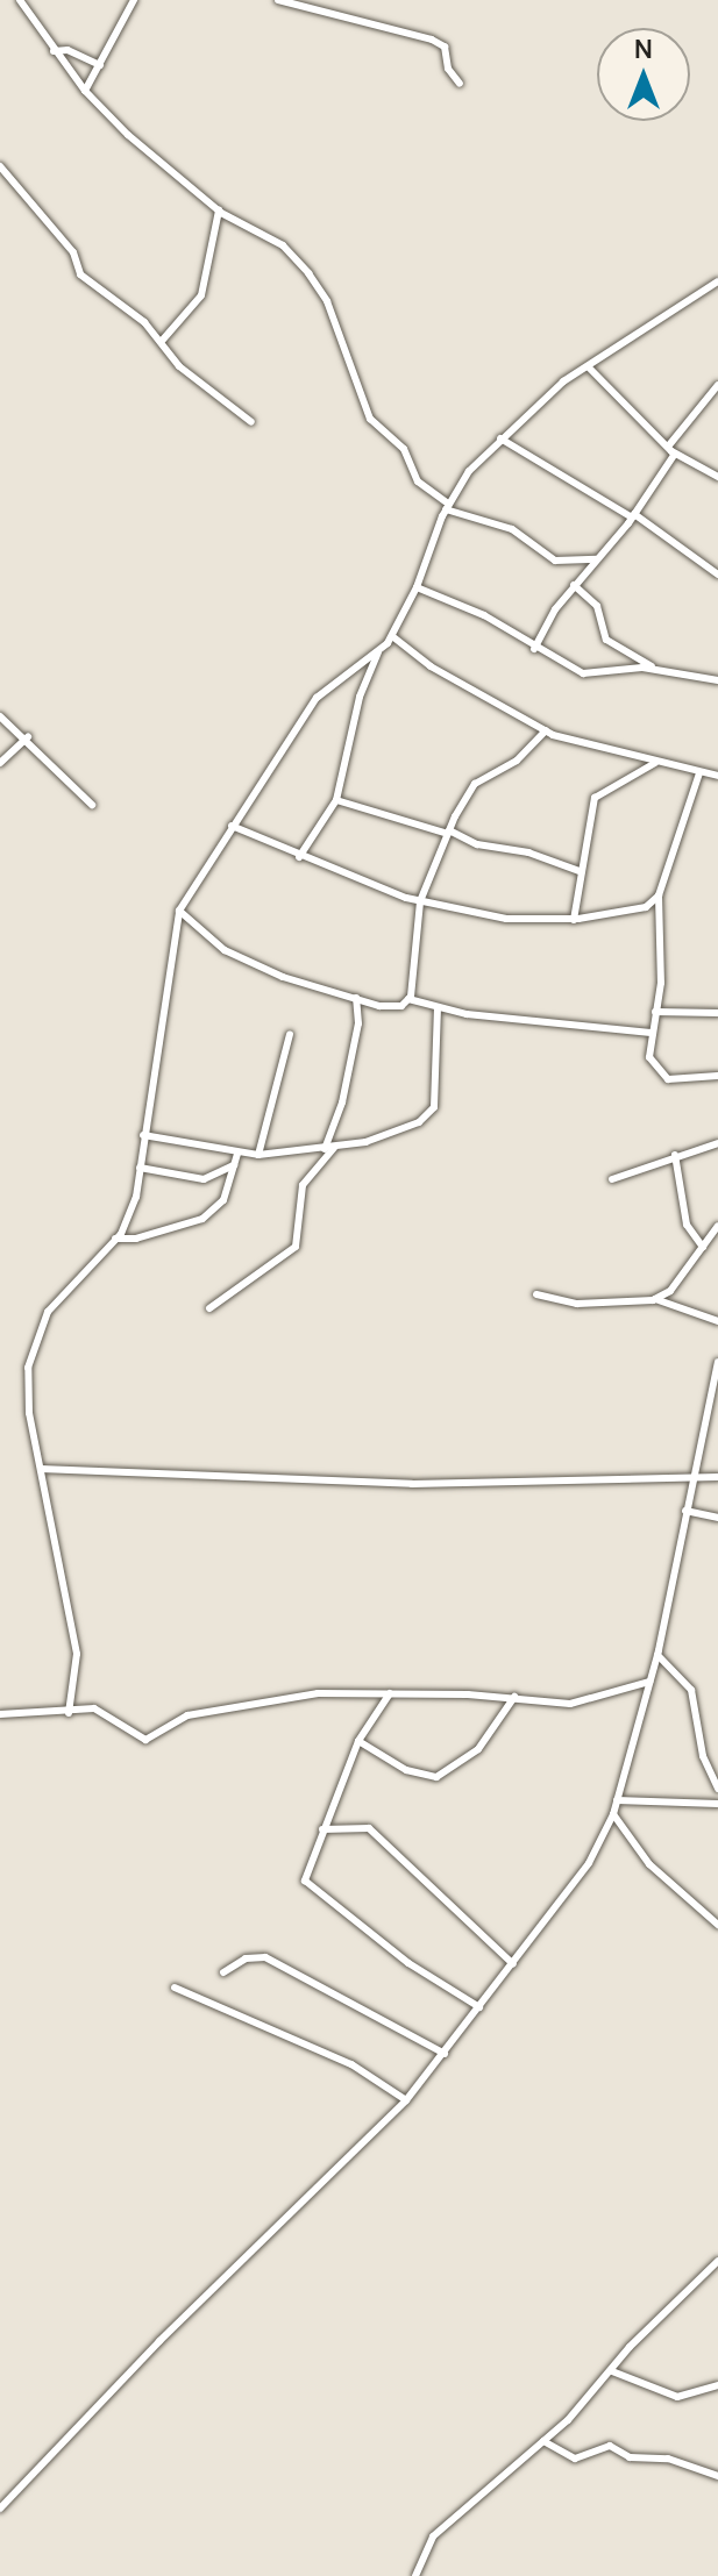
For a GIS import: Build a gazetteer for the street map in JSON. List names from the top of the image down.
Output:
{
  "north": "top"
}
